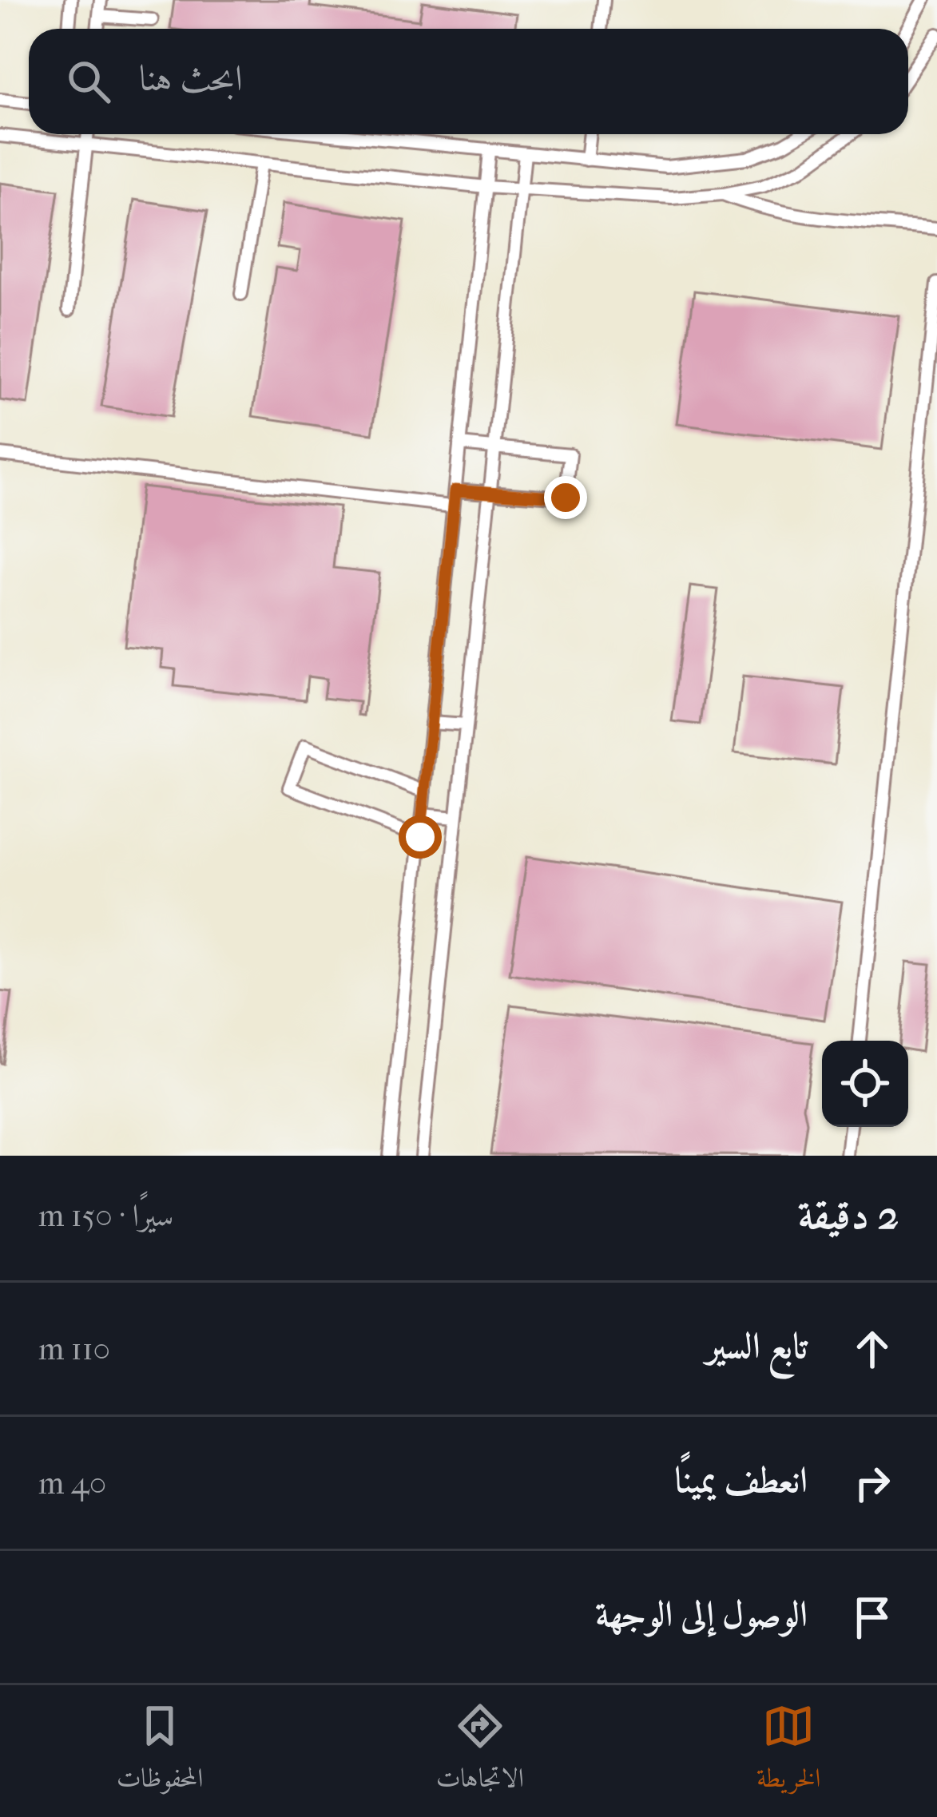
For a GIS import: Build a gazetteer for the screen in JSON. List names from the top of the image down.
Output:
{
  "page": {
    "search": "ابحث هنا",
    "heading": ["2 دقيقة", "سيرًا · 150 m"],
    "list": [
      ["تابع السير", "110 m"],
      ["انعطف يمينًا", "40 m"],
      "الوصول إلى الوجهة"
    ],
    "nav": ["الخريطة", "الاتجاهات", "المحفوظات"]
  }
}
